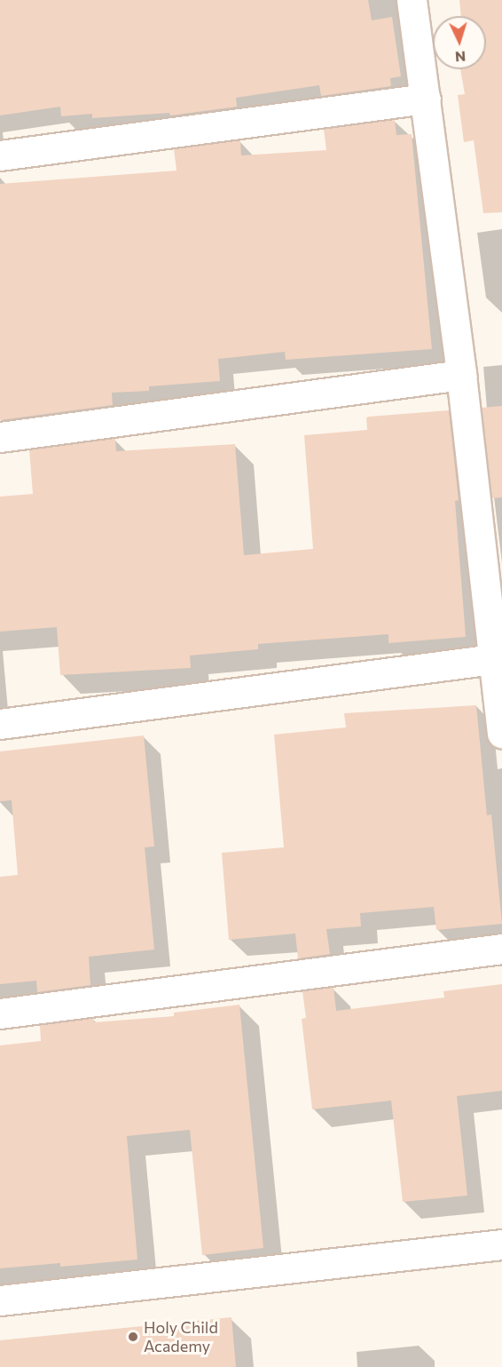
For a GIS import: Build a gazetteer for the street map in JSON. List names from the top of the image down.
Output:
{
  "places": ["Holy Child Academy"],
  "north": "bottom"
}
